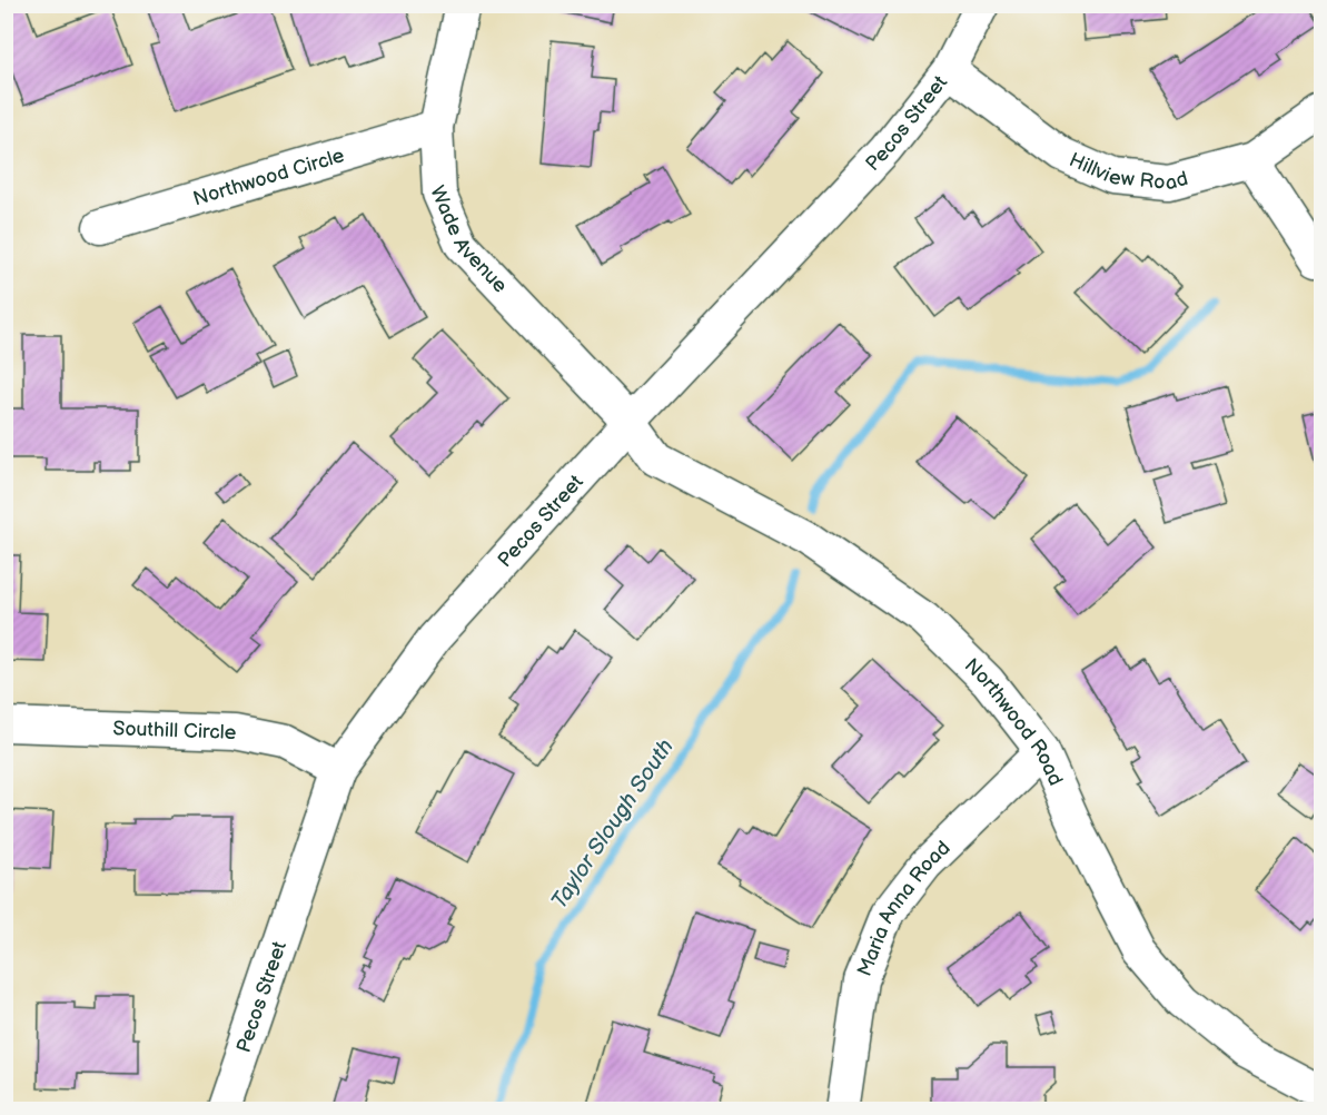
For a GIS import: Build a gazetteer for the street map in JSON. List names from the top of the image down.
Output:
{
  "streets": {
    "street": [
      "Pecos Street",
      "Hillview Road",
      "Northwood Circle",
      "Wade Avenue",
      "Northwood Road",
      "Southill Circle",
      "Maria Anna Road"
    ]
  },
  "crossings": [
    ["Pecos Street", "Hillview Road"],
    ["Pecos Street", "Wade Avenue"],
    ["Pecos Street", "Northwood Road"],
    ["Pecos Street", "Southill Circle"],
    ["Northwood Circle", "Wade Avenue"],
    ["Wade Avenue", "Northwood Road"],
    ["Northwood Road", "Maria Anna Road"]
  ],
  "water": ["Taylor Slough South"]
}
